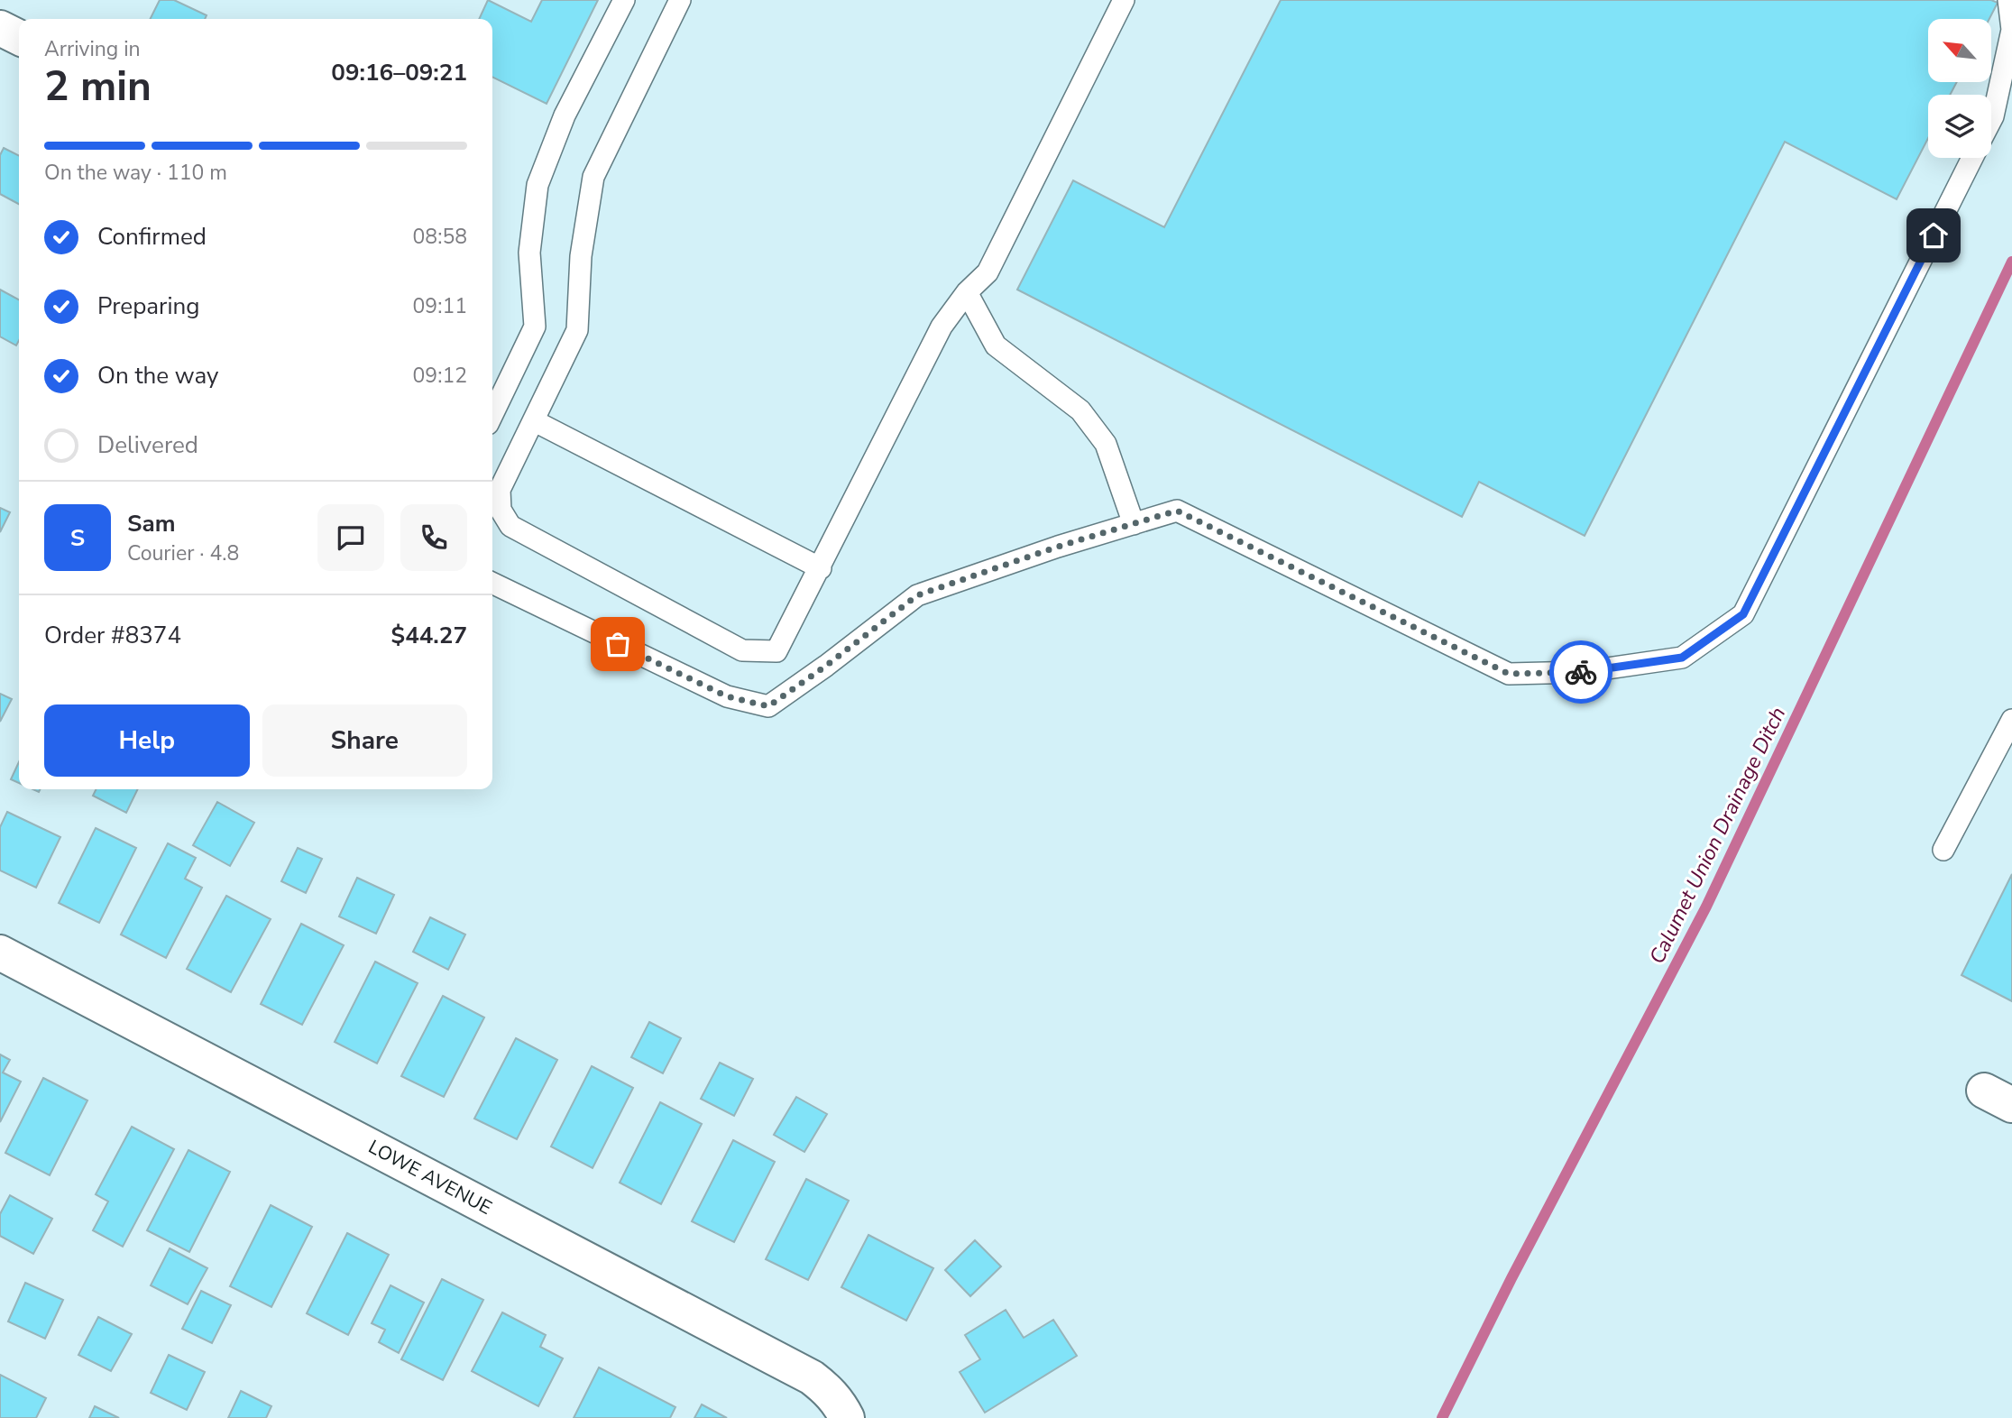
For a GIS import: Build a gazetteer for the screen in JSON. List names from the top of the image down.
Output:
{
  "streets": {
    "street": ["LOWE AVENUE"]
  },
  "water": ["Calumet Union Drainage Ditch"],
  "north": "top left",
  "page": {
    "heading": ["2 min", "Arriving in", "09:16–09:21"],
    "panel": [
      "Sam",
      "Courier · 4.8",
      "Order #8374",
      "$44.27"
    ],
    "bar": "On the way · 110 m",
    "list": [
      ["Confirmed", "08:58"],
      ["Preparing", "09:11"],
      ["On the way", "09:12"],
      "Delivered"
    ],
    "round": "S",
    "buttons": ["Help", "Share"]
  }
}
